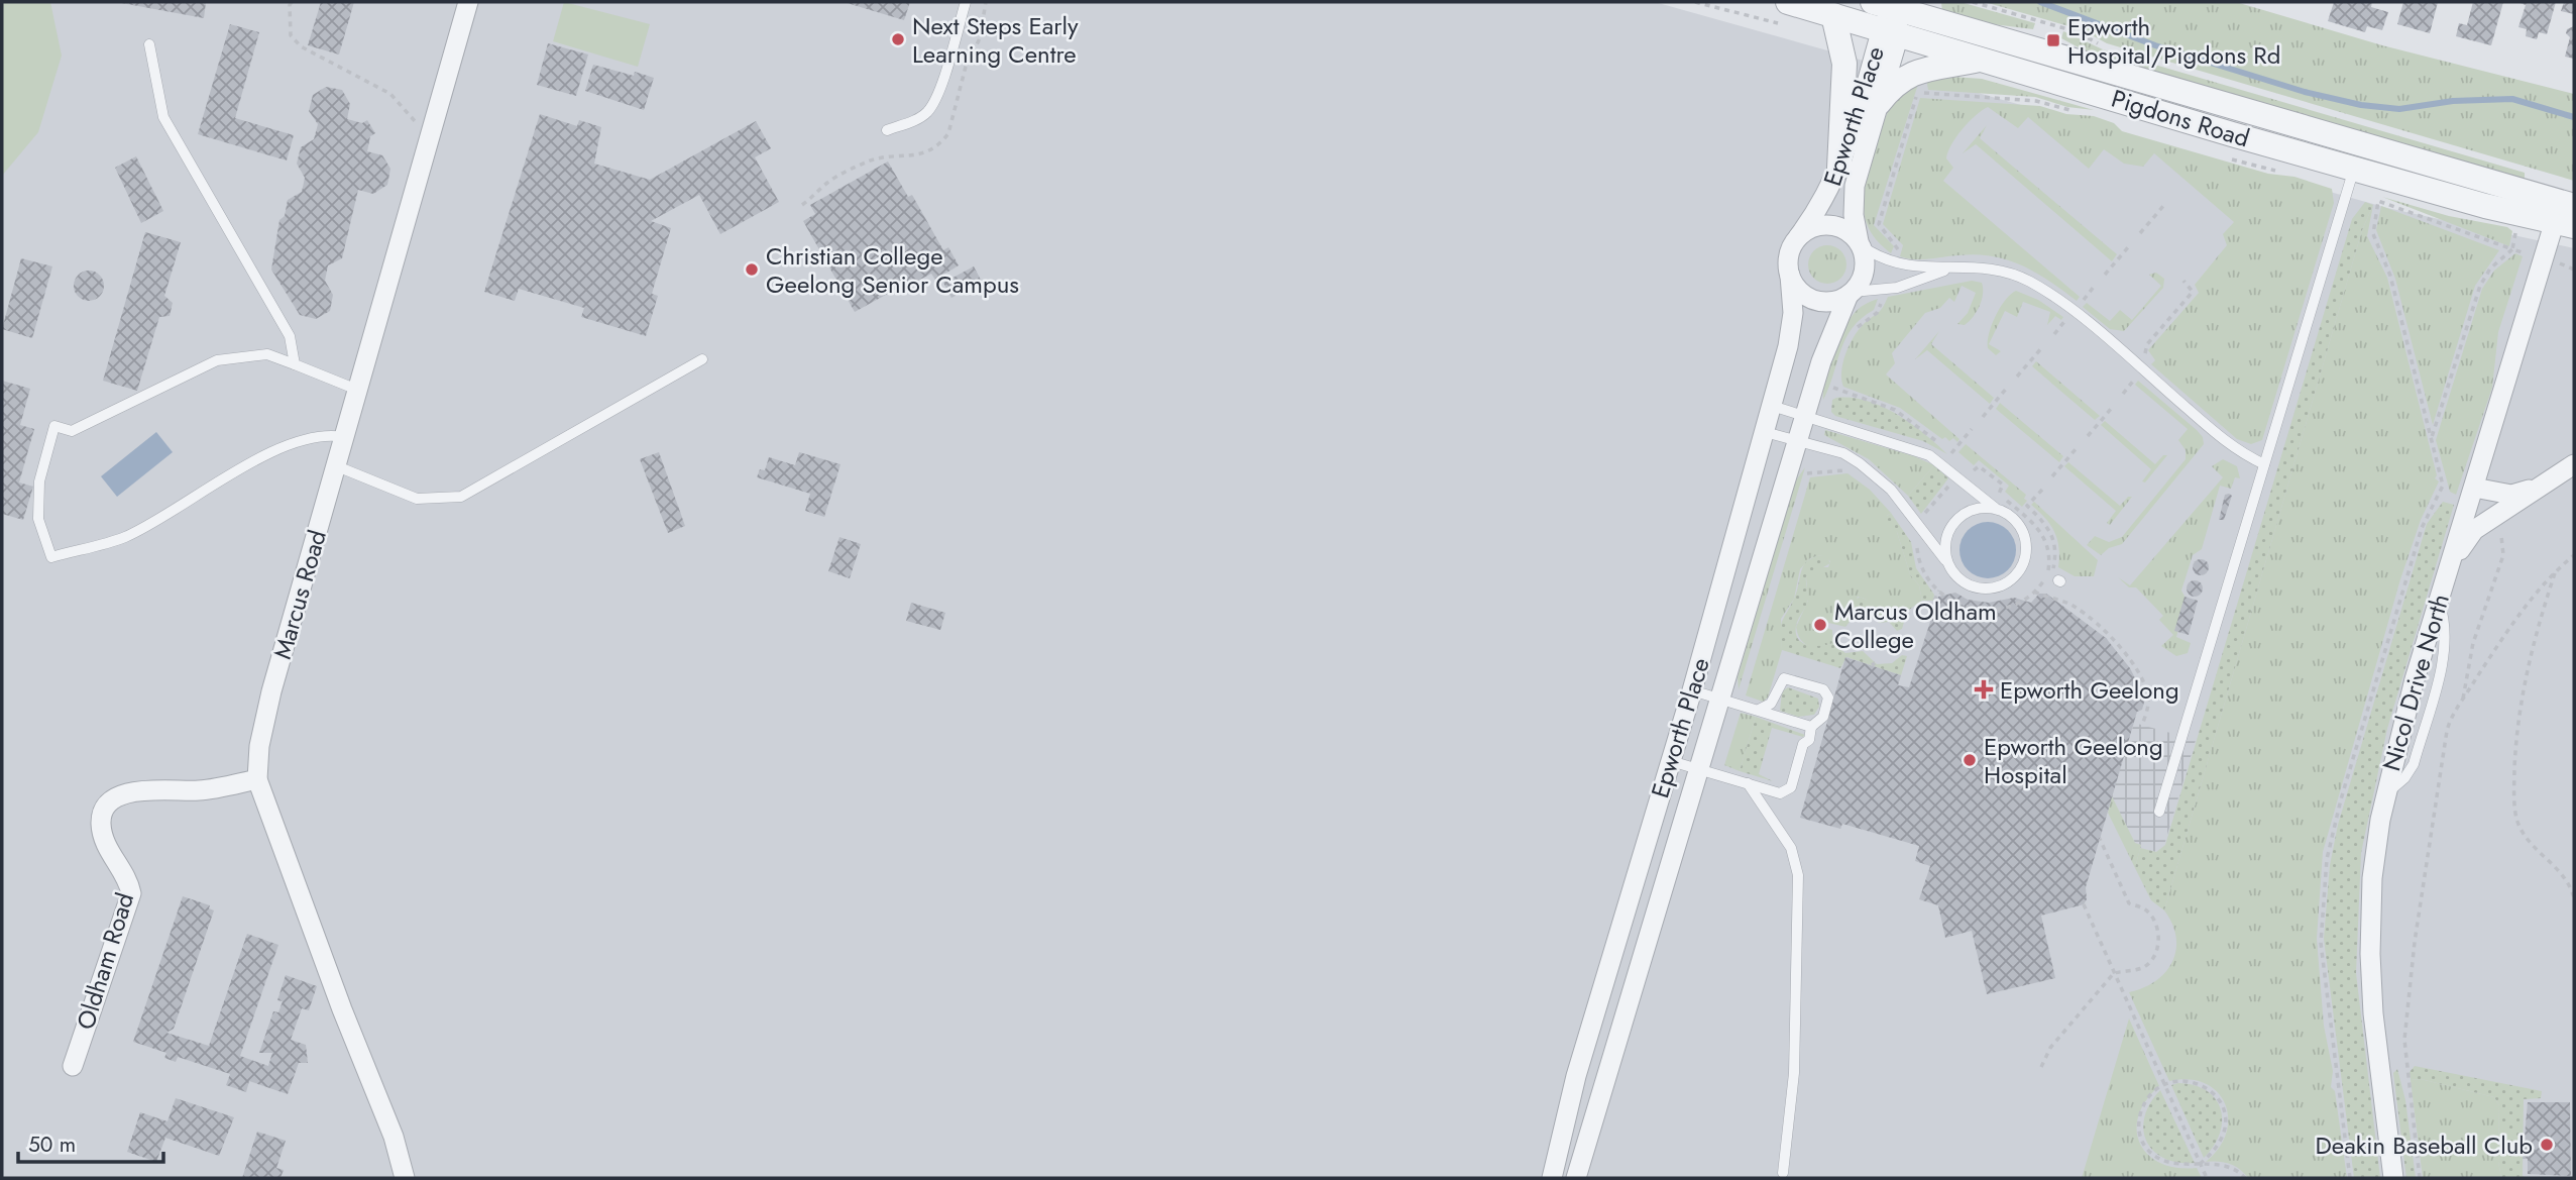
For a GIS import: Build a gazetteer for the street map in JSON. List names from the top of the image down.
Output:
{
  "streets": {
    "street": [
      "Epworth Place",
      "Pigdons Road",
      "Marcus Road",
      "Nicol Drive North",
      "Oldham Road"
    ]
  },
  "crossings": [
    ["Epworth Place", "Pigdons Road"],
    ["Pigdons Road", "Nicol Drive North"],
    ["Marcus Road", "Oldham Road"]
  ],
  "places": {
    "other": [
      "Next Steps Early Learning Centre",
      "Christian College Geelong Senior Campus",
      "Marcus Oldham College",
      "Epworth Geelong Hospital",
      "Deakin Baseball Club"
    ],
    "transit": ["Epworth Hospital/Pigdons Rd"],
    "health": ["Epworth Geelong"]
  },
  "scale_bar": "50 m"
}
